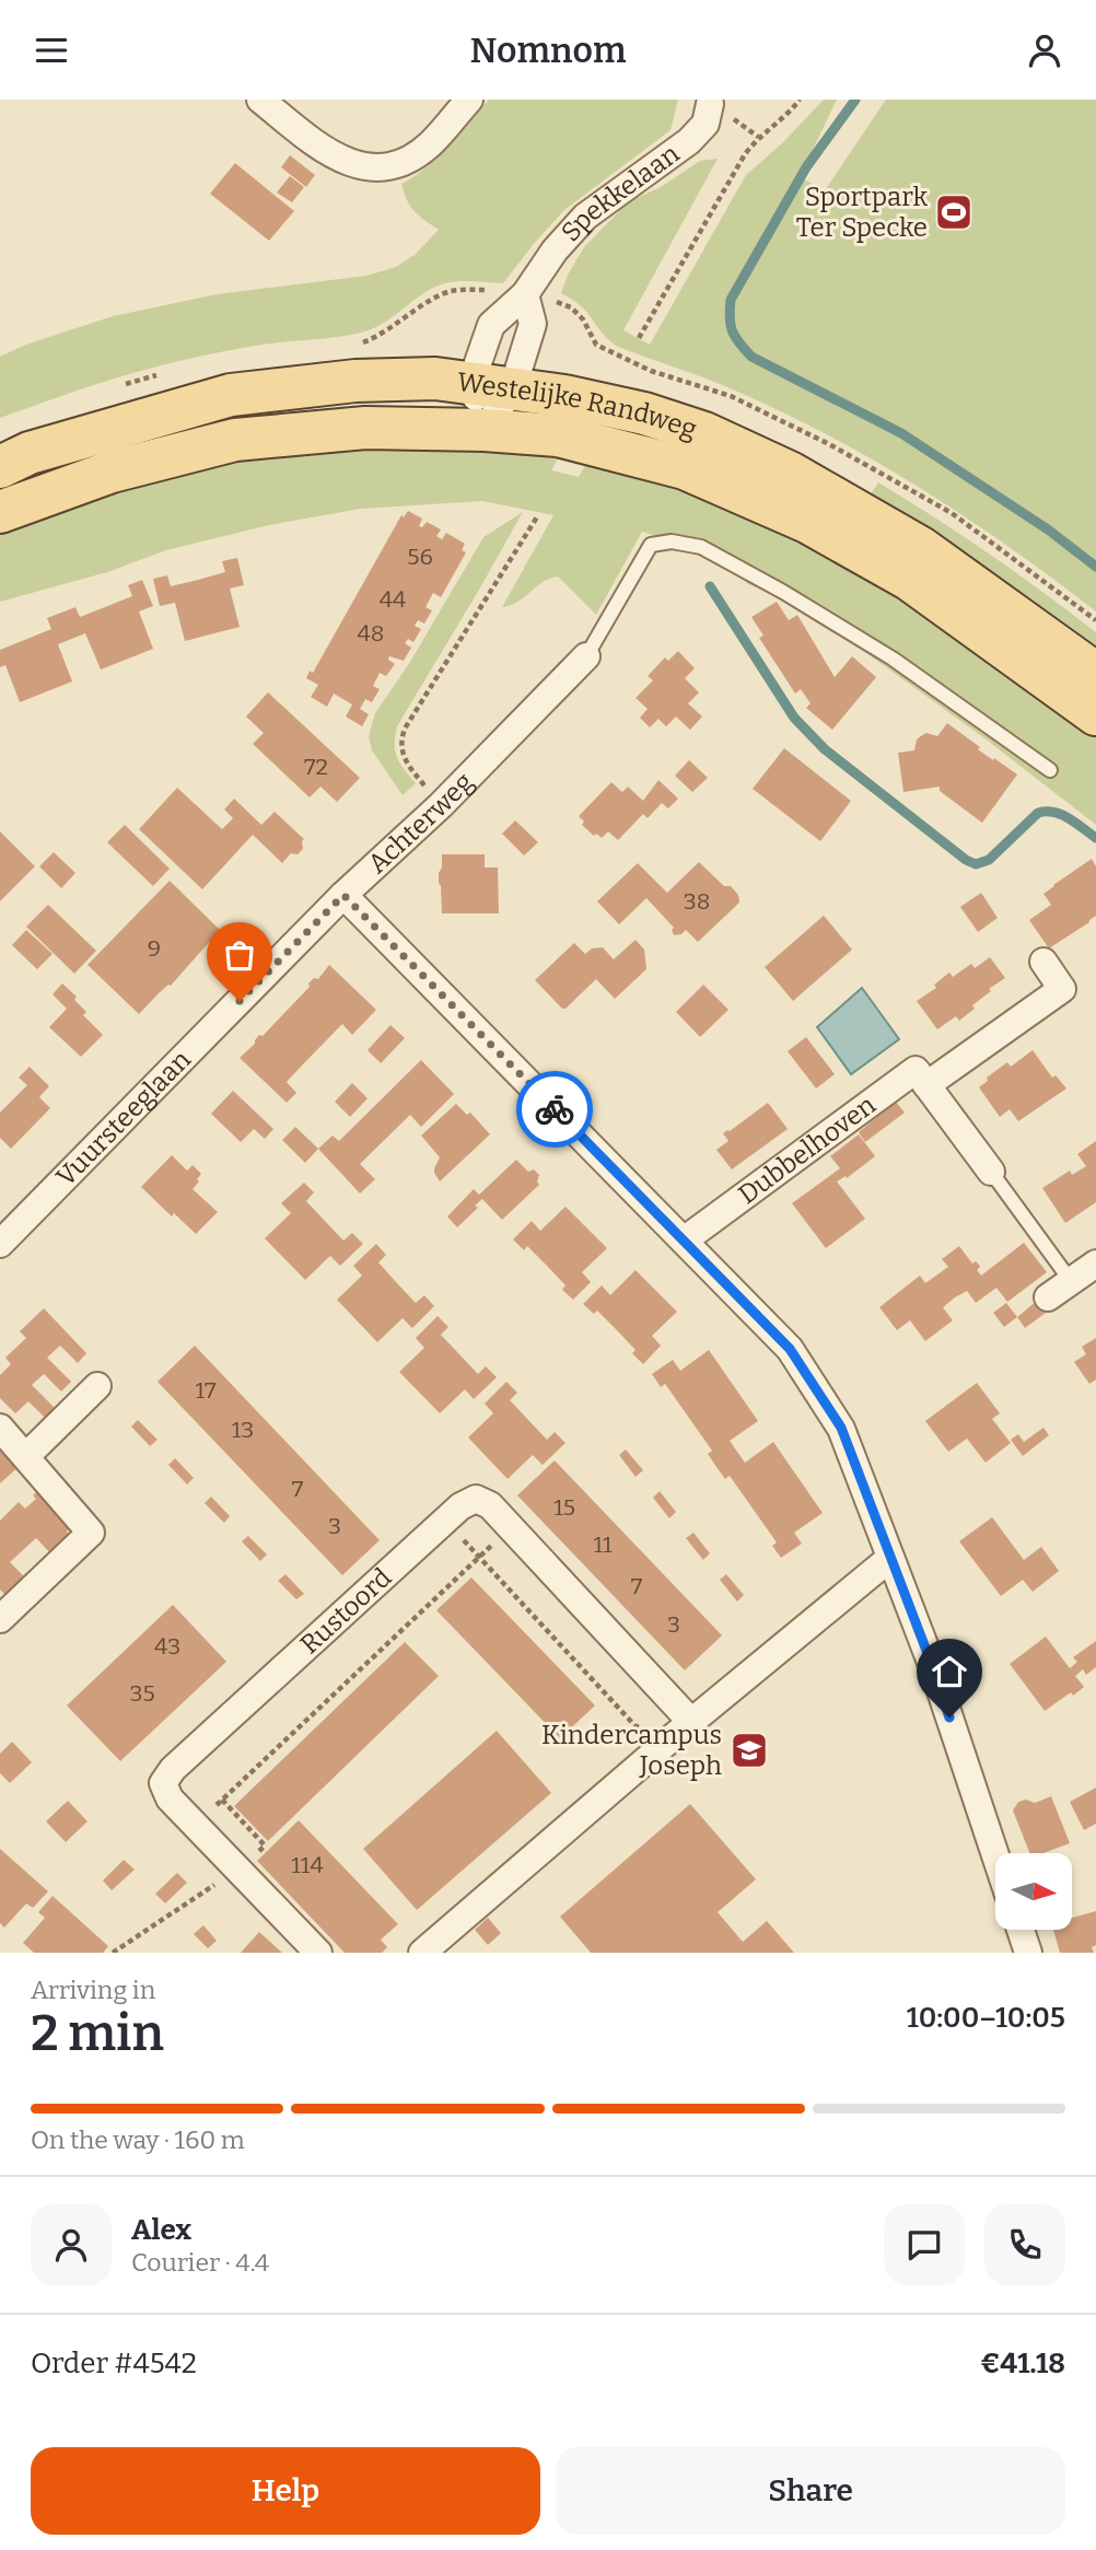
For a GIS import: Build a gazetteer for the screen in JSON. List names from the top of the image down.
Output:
{
  "streets": {
    "main road": ["Westelijke Randweg"],
    "street": [
      "Spekkelaan",
      "Achterweg",
      "Vuursteeglaan",
      "Dubbelhoven",
      "Rustoord"
    ]
  },
  "crossings": [
    ["Spekkelaan", "Westelijke Randweg"],
    ["Achterweg", "Vuursteeglaan"]
  ],
  "places": {
    "sports": ["Sportpark Ter Specke"],
    "school or university": ["Kindercampus Joseph"]
  },
  "house_numbers": [
    "56",
    "44",
    "48",
    "72",
    "38",
    "9",
    "17",
    "13",
    "7",
    "15",
    "3",
    "11",
    "7",
    "3",
    "43",
    "35",
    "114"
  ],
  "north": "right",
  "page": {
    "header": "Nomnom",
    "heading": ["2 min", "Arriving in", "10:00–10:05"],
    "panel": [
      "Alex",
      "Courier · 4.4",
      "Order #4542",
      "€41.18"
    ],
    "bar": "On the way · 160 m",
    "buttons": ["Help", "Share"]
  }
}
